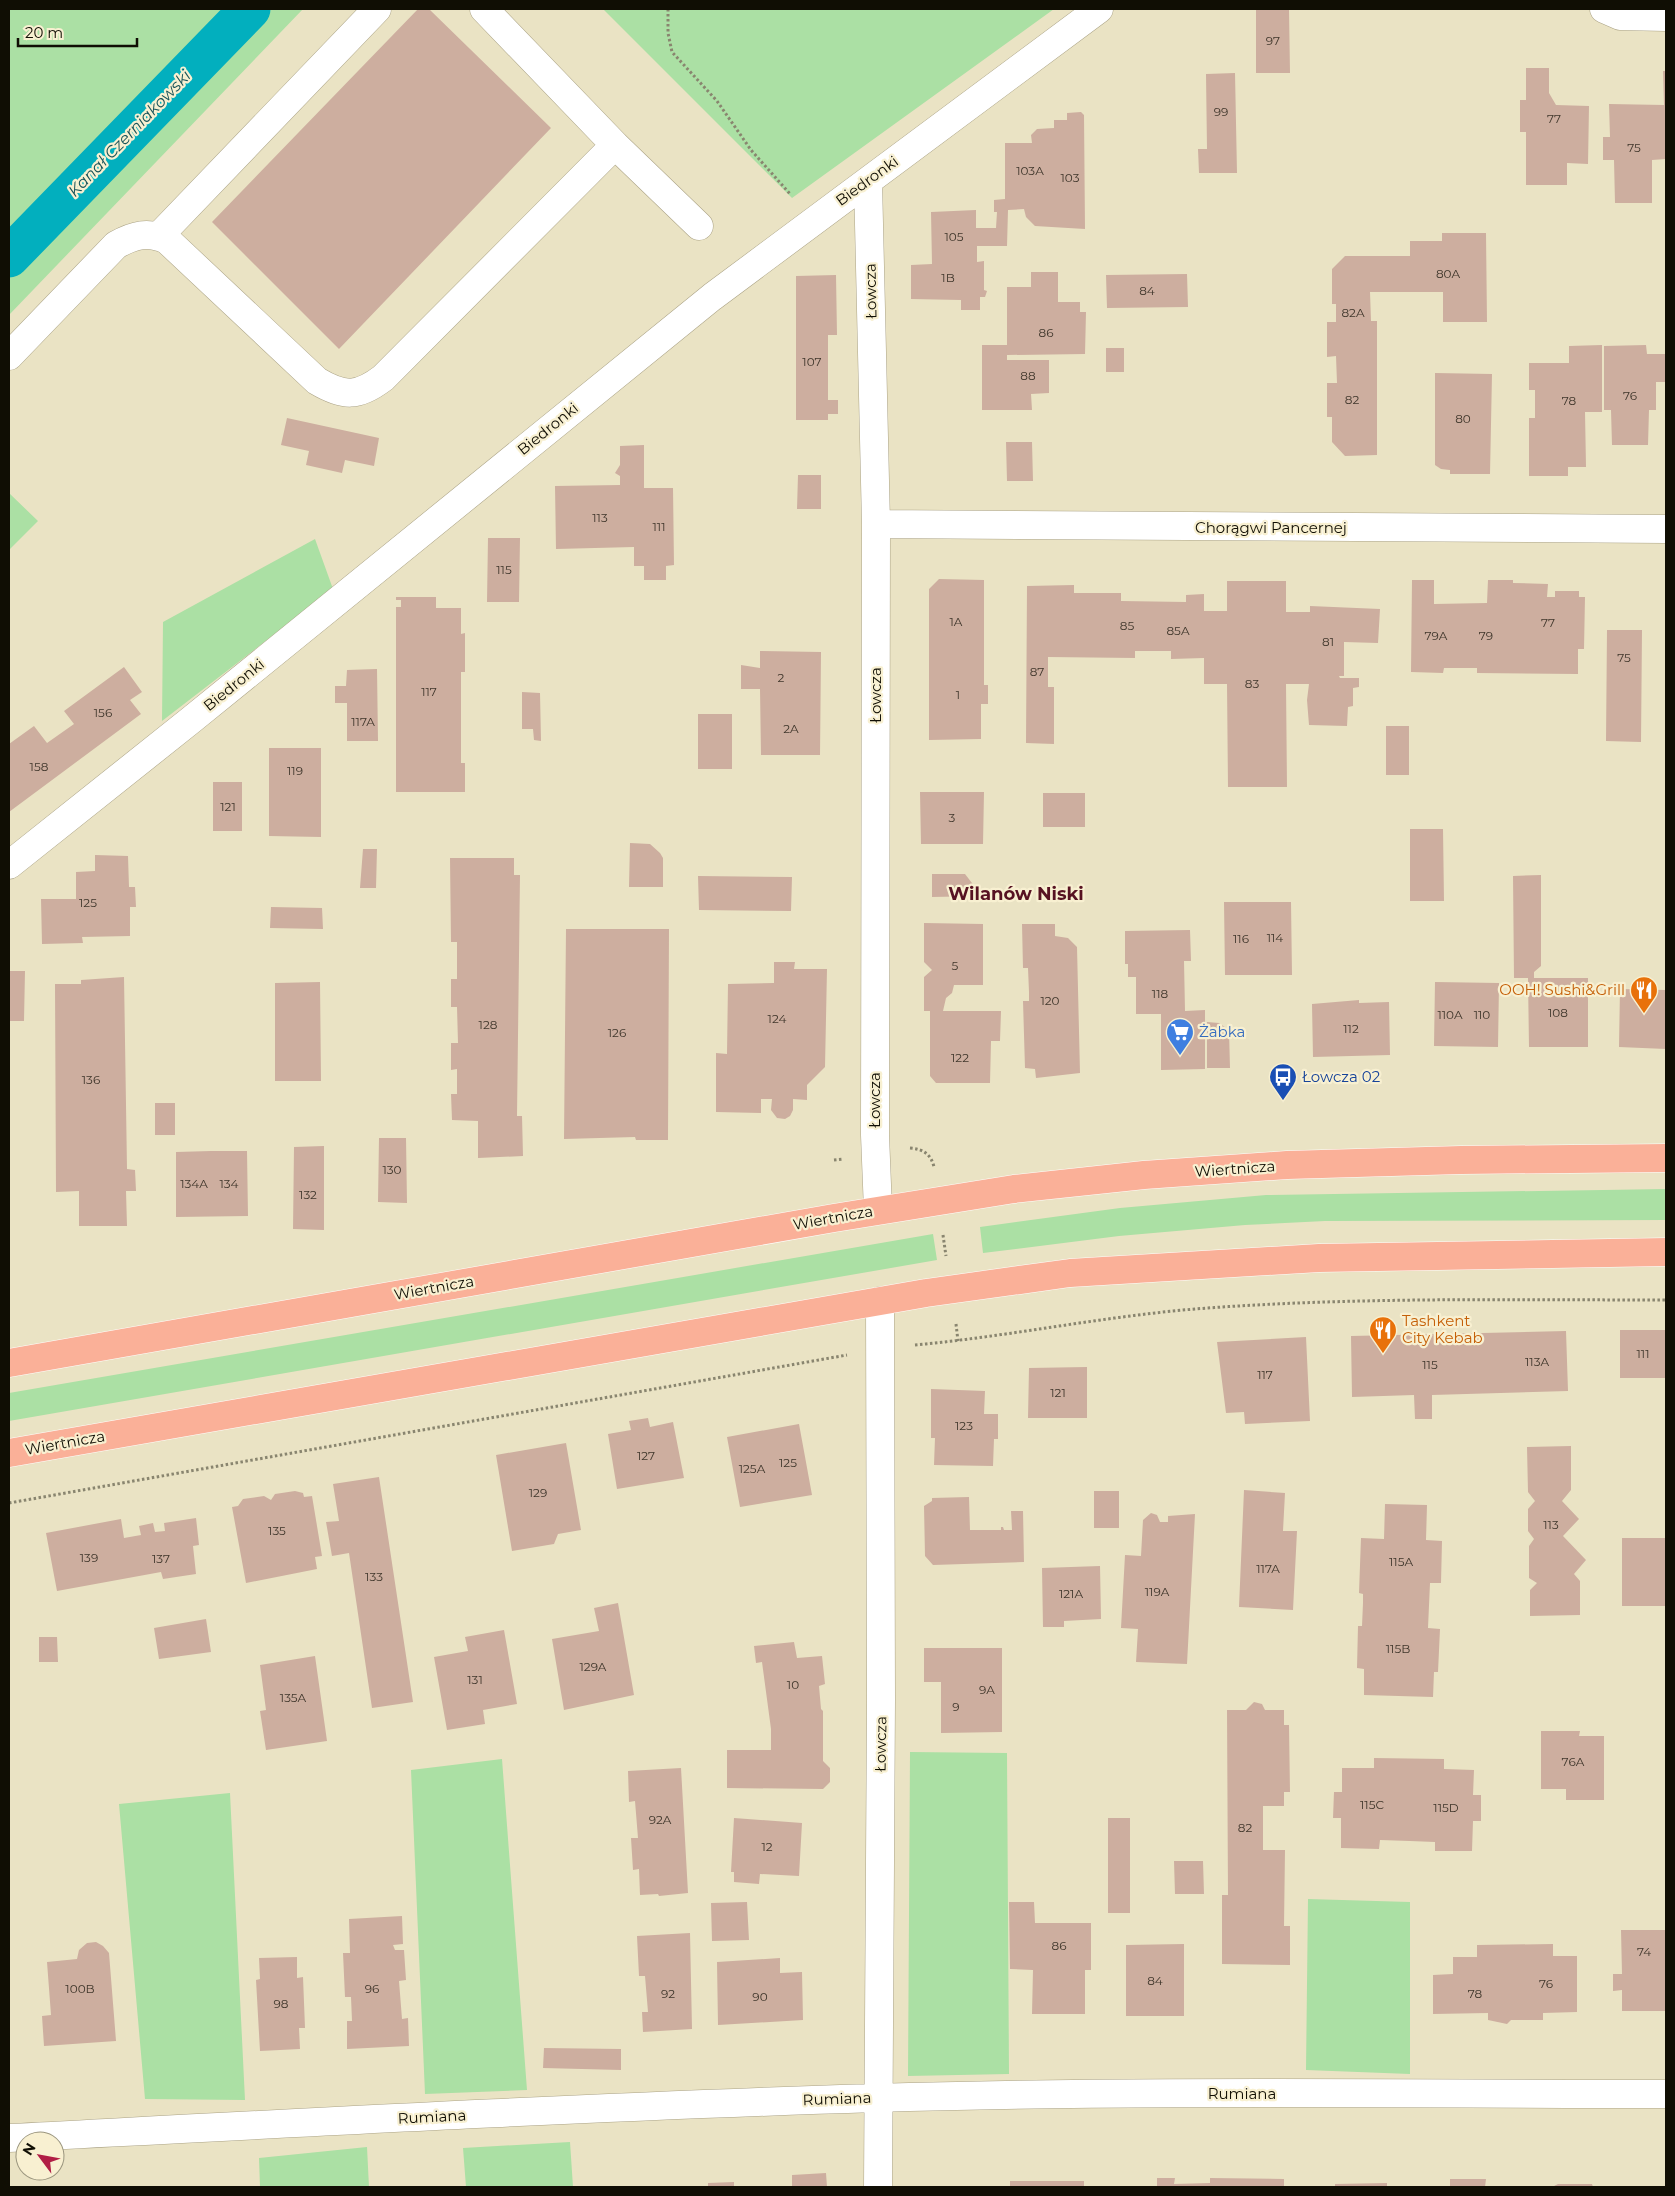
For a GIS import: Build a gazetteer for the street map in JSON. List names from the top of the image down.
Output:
{
  "streets": {
    "main road": ["Wiertnicza"],
    "street": [
      "Biedronki",
      "Łowcza",
      "Chorągwi Pancernej",
      "Rumiana"
    ]
  },
  "crossings": [
    ["Biedronki", "Łowcza"],
    ["Łowcza", "Chorągwi Pancernej"],
    ["Łowcza", "Wiertnicza"],
    ["Łowcza", "Rumiana"]
  ],
  "districts": ["Wilanów Niski"],
  "water": ["Kanał Czerniakowski"],
  "places": {
    "restaurant": ["OOH! Sushi&Grill", "Tashkent City Kebab"],
    "supermarket": ["Żabka"],
    "bus stop": ["Łowcza 02"]
  },
  "house_numbers": [
    "97",
    "99",
    "77",
    "75",
    "103A",
    "103",
    "105",
    "80A",
    "1B",
    "84",
    "82A",
    "86",
    "107",
    "88",
    "76",
    "82",
    "78",
    "80",
    "113",
    "111",
    "115",
    "1A",
    "77",
    "85",
    "85A",
    "79A",
    "79",
    "81",
    "75",
    "87",
    "2",
    "83",
    "117",
    "1",
    "156",
    "117A",
    "2A",
    "158",
    "119",
    "121",
    "3",
    "125",
    "114",
    "116",
    "5",
    "118",
    "120",
    "108",
    "110A",
    "110",
    "124",
    "128",
    "112",
    "126",
    "122",
    "136",
    "130",
    "134A",
    "134",
    "132",
    "111",
    "113A",
    "115",
    "117",
    "121",
    "123",
    "127",
    "125",
    "125A",
    "129",
    "113",
    "135",
    "139",
    "137",
    "115A",
    "117A",
    "133",
    "119A",
    "121A",
    "115B",
    "129A",
    "131",
    "10",
    "9A",
    "135A",
    "9",
    "76A",
    "115C",
    "115D",
    "92A",
    "82",
    "12",
    "86",
    "74",
    "84",
    "76",
    "100B",
    "96",
    "92",
    "78",
    "90",
    "98"
  ],
  "scale_bar": "20 m",
  "north": "top left"
}
